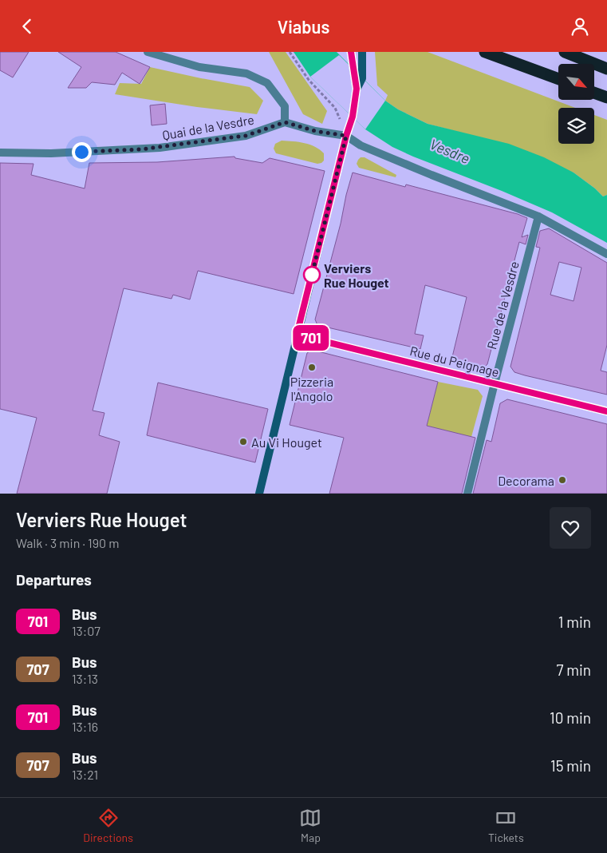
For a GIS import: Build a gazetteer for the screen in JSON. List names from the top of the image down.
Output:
{
  "streets": {
    "street": ["Quai de la Vesdre", "Rue de la Vesdre", "Rue du Peignage"]
  },
  "crossings": [
    ["Rue de la Vesdre", "Rue du Peignage"]
  ],
  "water": ["Vesdre"],
  "places": [
    "Verviers Rue Houget",
    "Pizzeria l'Angolo",
    "Au Vi Houget",
    "Decorama"
  ],
  "lines": ["bus line 701"],
  "north": "bottom right",
  "page": {
    "header": "Viabus",
    "on_map": "701",
    "heading": [
      ["Verviers Rue Houget", "Walk · 3 min · 190 m"],
      "Departures"
    ],
    "list": [
      {
        "mark": "701",
        "name": "Bus",
        "note": "13:07",
        "value": "1 min"
      },
      {
        "mark": "707",
        "name": "Bus",
        "note": "13:13",
        "value": "7 min"
      },
      {
        "mark": "701",
        "name": "Bus",
        "note": "13:16",
        "value": "10 min"
      },
      {
        "mark": "707",
        "name": "Bus",
        "note": "13:21",
        "value": "15 min"
      }
    ],
    "tabs": ["Directions", "Map", "Tickets"]
  }
}
